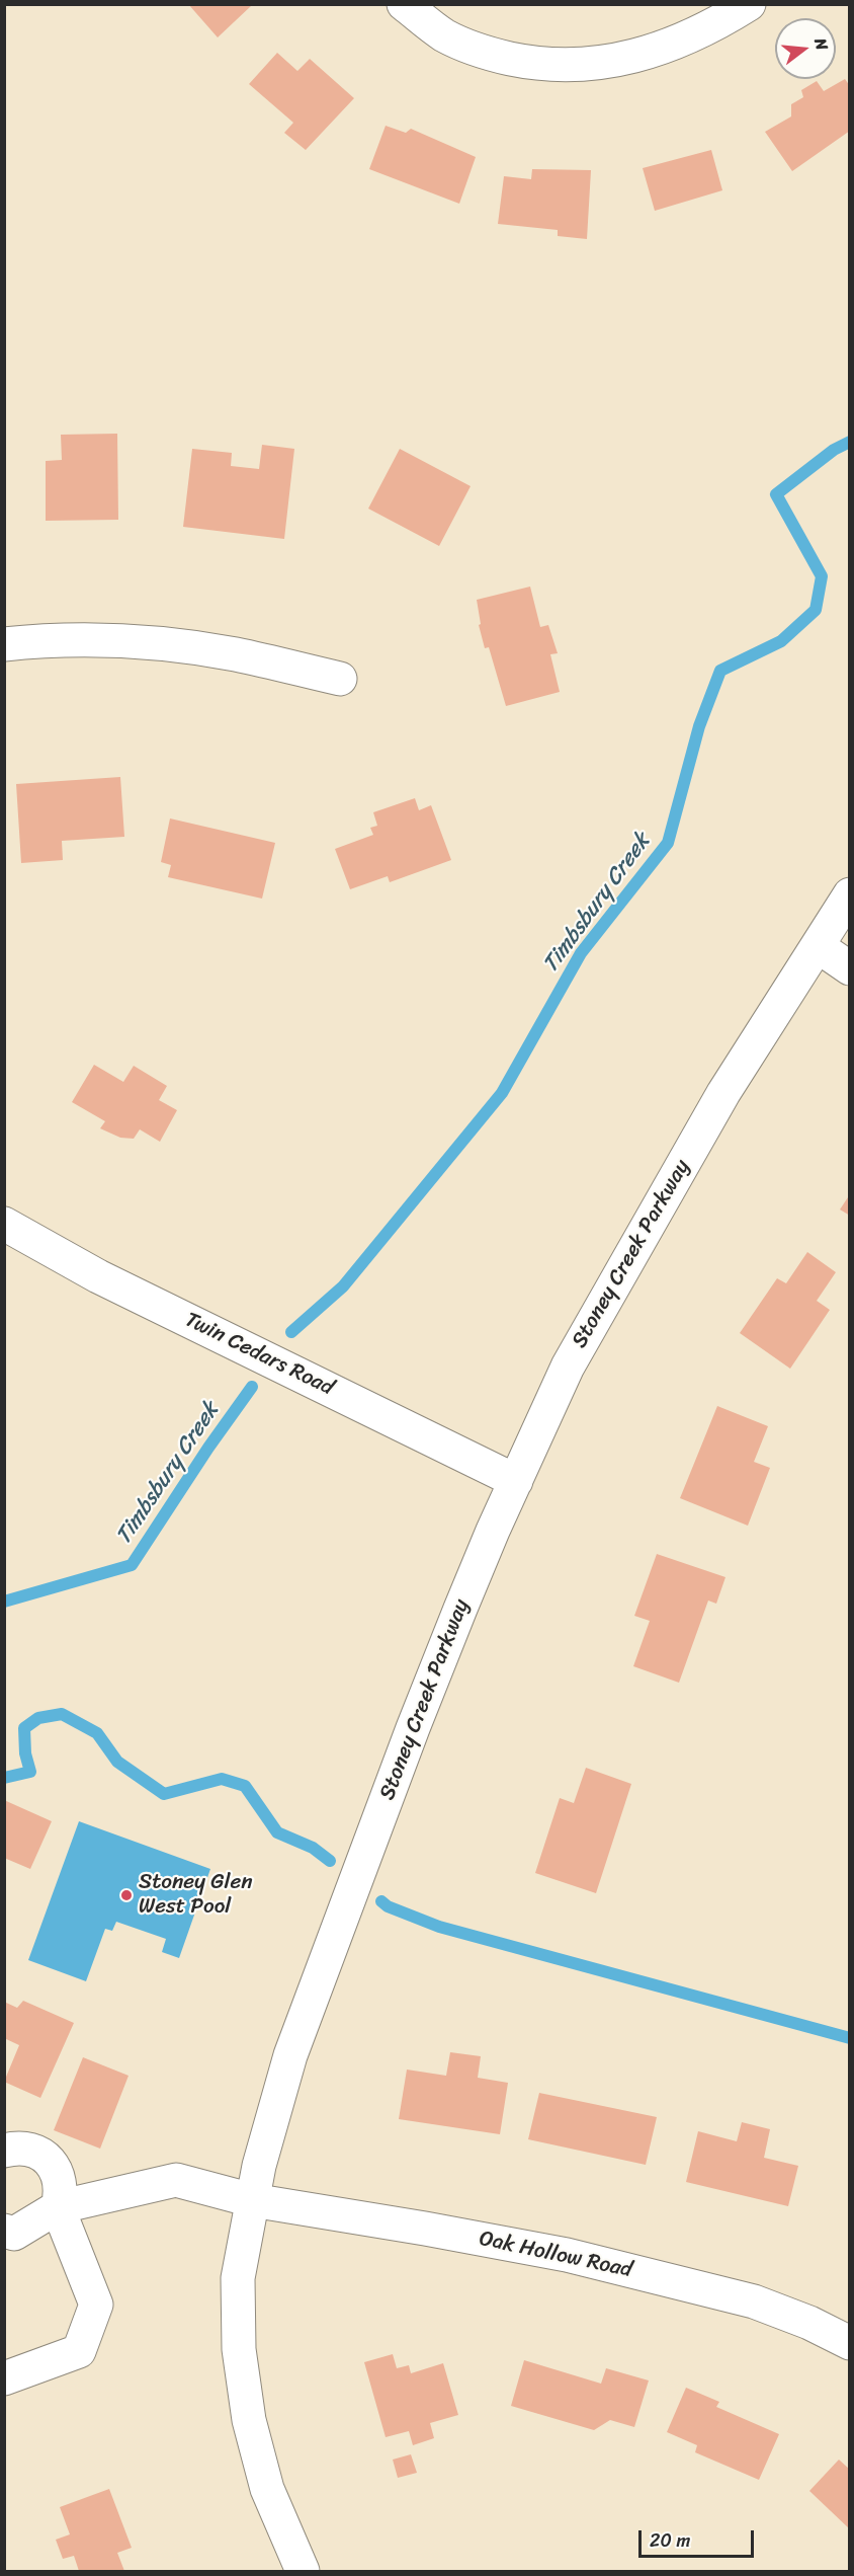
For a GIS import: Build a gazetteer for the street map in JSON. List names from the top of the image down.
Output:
{
  "streets": {
    "street": ["Stoney Creek Parkway", "Twin Cedars Road", "Oak Hollow Road"]
  },
  "crossings": [
    ["Stoney Creek Parkway", "Twin Cedars Road"],
    ["Stoney Creek Parkway", "Oak Hollow Road"]
  ],
  "water": ["Timbsbury Creek"],
  "places": ["Stoney Glen West Pool"],
  "scale_bar": "20 m",
  "north": "right"
}
